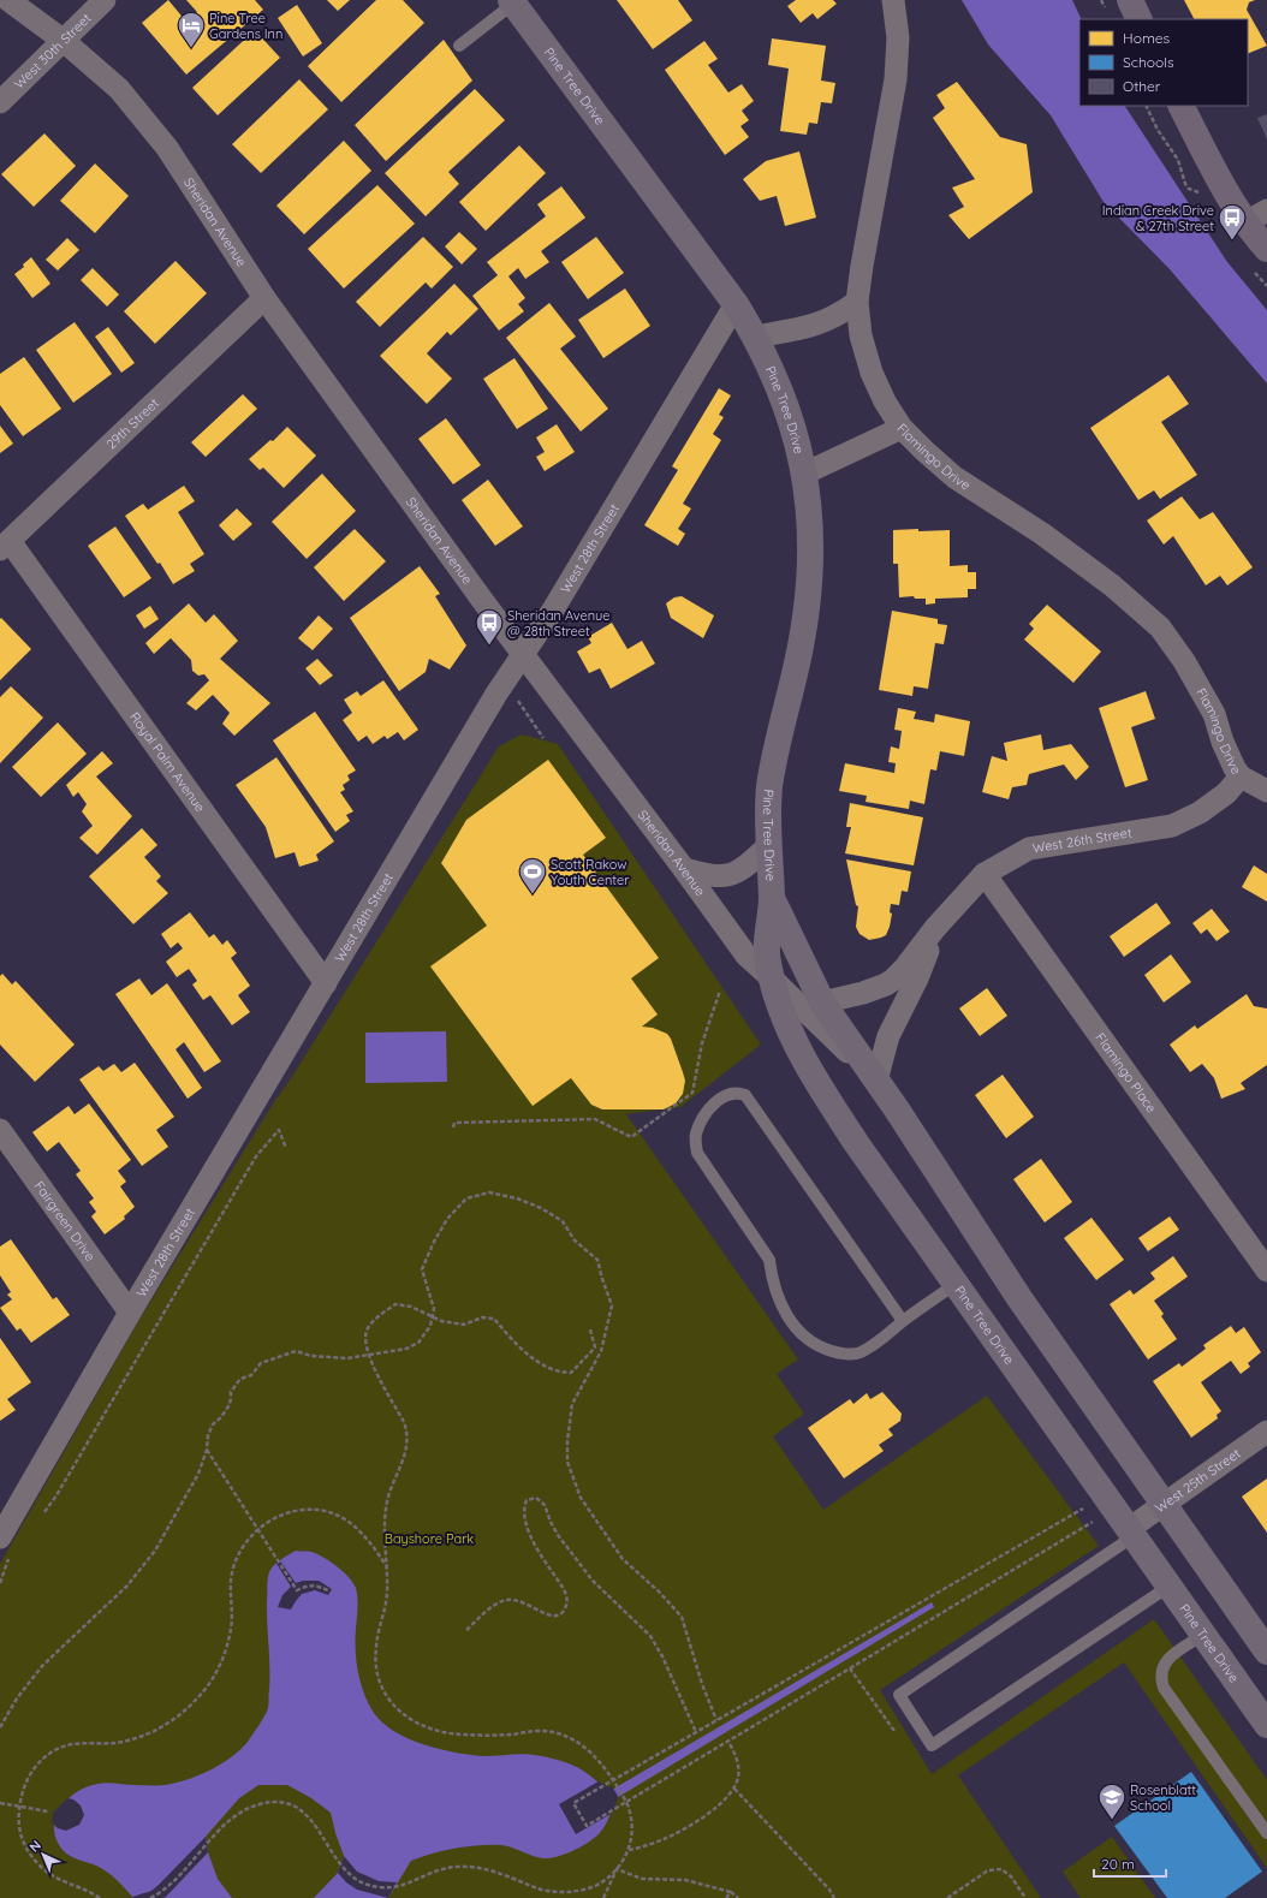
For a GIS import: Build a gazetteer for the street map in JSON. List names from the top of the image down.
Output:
{
  "streets": {
    "main road": ["Pine Tree Drive"],
    "street": [
      "West 30th Street",
      "Sheridan Avenue",
      "29th Street",
      "Flamingo Drive",
      "West 28th Street",
      "Royal Palm Avenue",
      "West 26th Street",
      "Flamingo Place",
      "Fairgreen Drive",
      "West 25th Street"
    ]
  },
  "crossings": [
    ["West 30th Street", "Sheridan Avenue"],
    ["Pine Tree Drive", "Sheridan Avenue"],
    ["Pine Tree Drive", "West 28th Street"],
    ["Pine Tree Drive", "West 26th Street"],
    ["Pine Tree Drive", "West 25th Street"],
    ["Sheridan Avenue", "29th Street"],
    ["Sheridan Avenue", "West 28th Street"],
    ["Sheridan Avenue", "West 26th Street"],
    ["29th Street", "Royal Palm Avenue"],
    ["Flamingo Drive", "West 26th Street"],
    ["West 28th Street", "Royal Palm Avenue"],
    ["West 28th Street", "Fairgreen Drive"],
    ["West 26th Street", "Flamingo Place"]
  ],
  "parks": ["Bayshore Park"],
  "places": {
    "hotel": ["Pine Tree Gardens Inn"],
    "bus stop": ["Indian Creek Drive & 27th Street", "Sheridan Avenue @ 28th Street"],
    "sports": ["Scott Rakow Youth Center"],
    "school or university": ["Rosenblatt School"]
  },
  "legend": ["Homes", "Schools", "Other"],
  "scale_bar": "20 m",
  "north": "top left"
}
